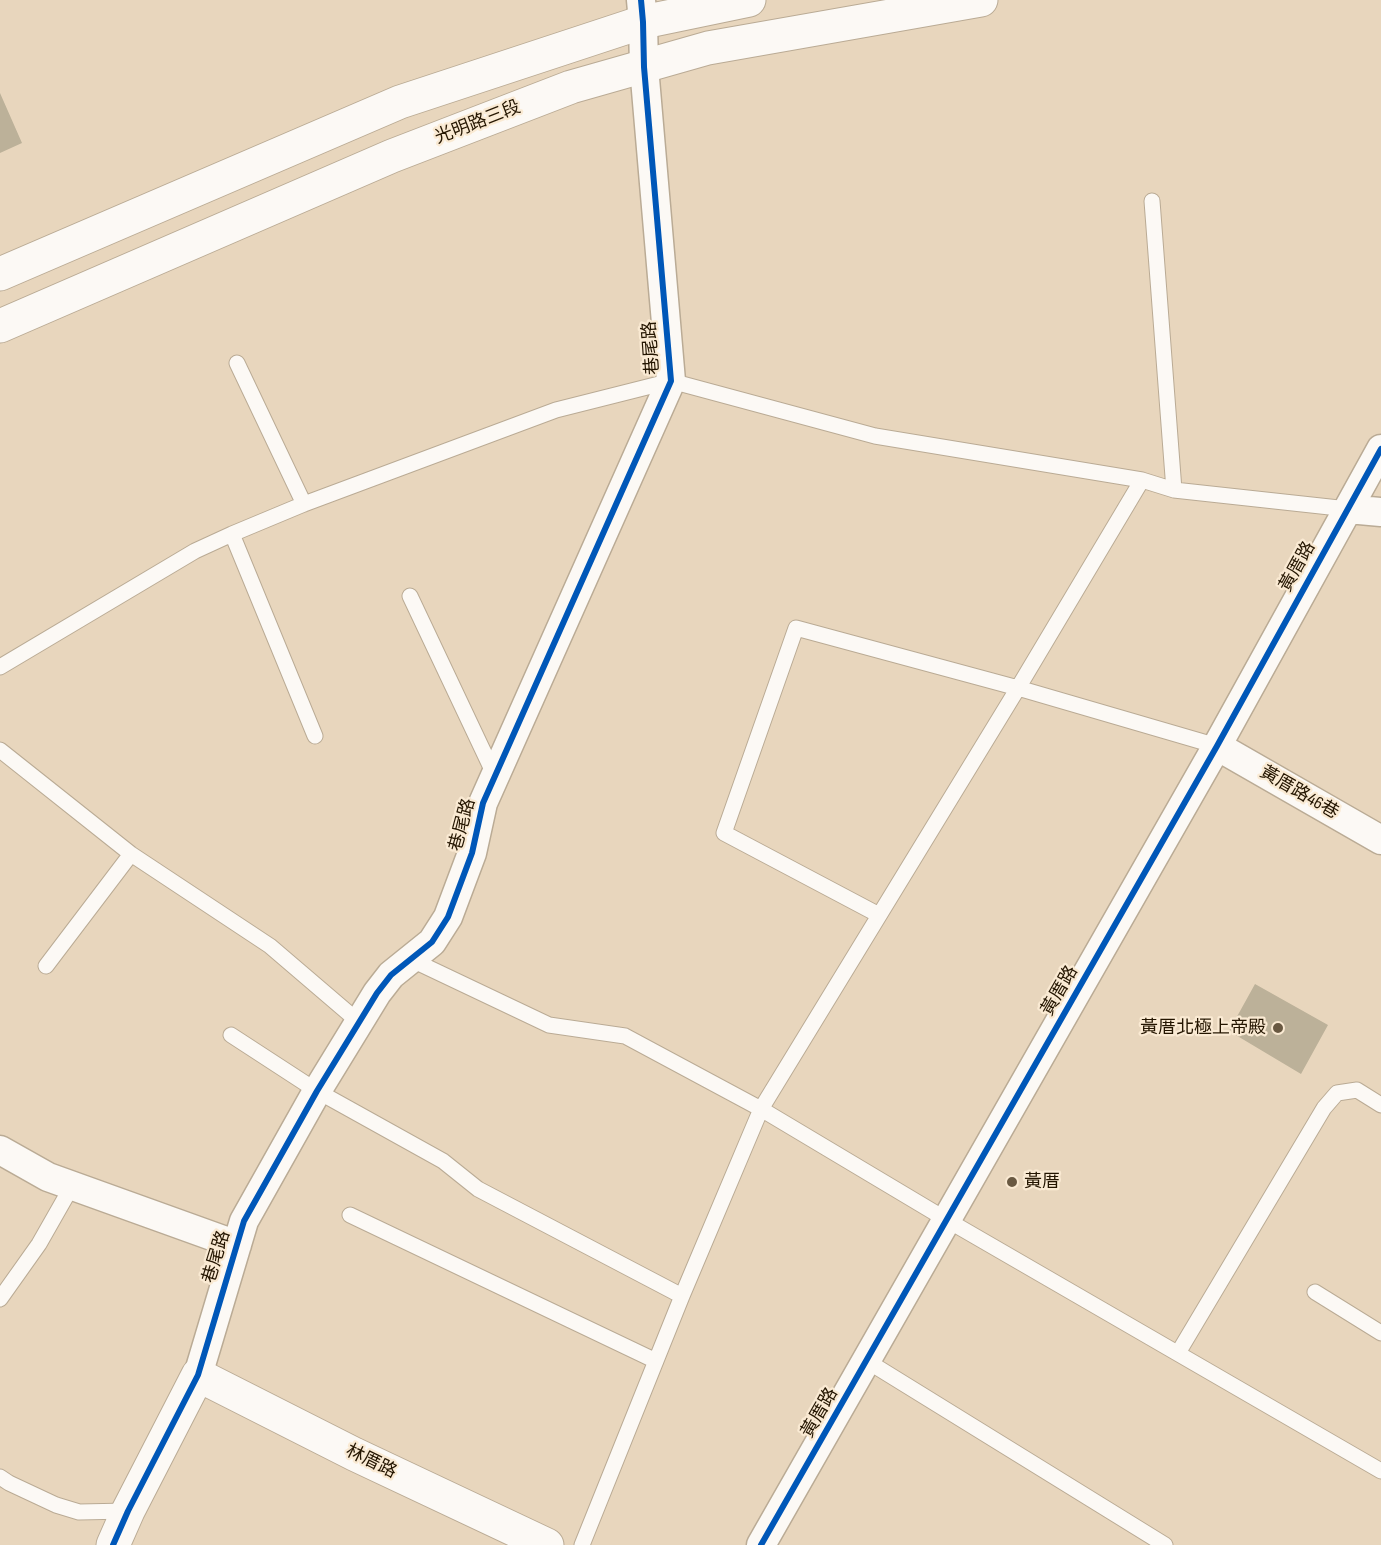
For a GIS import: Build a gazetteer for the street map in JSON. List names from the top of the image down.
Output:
{
  "streets": {
    "street": [
      "光明路三段",
      "巷尾路",
      "黃厝路",
      "黃厝路46巷",
      "林厝路"
    ]
  },
  "crossings": [
    ["光明路三段", "巷尾路"],
    ["巷尾路", "林厝路"],
    ["黃厝路", "黃厝路46巷"]
  ],
  "places": ["黃厝北極上帝殿", "黃厝"]
}
